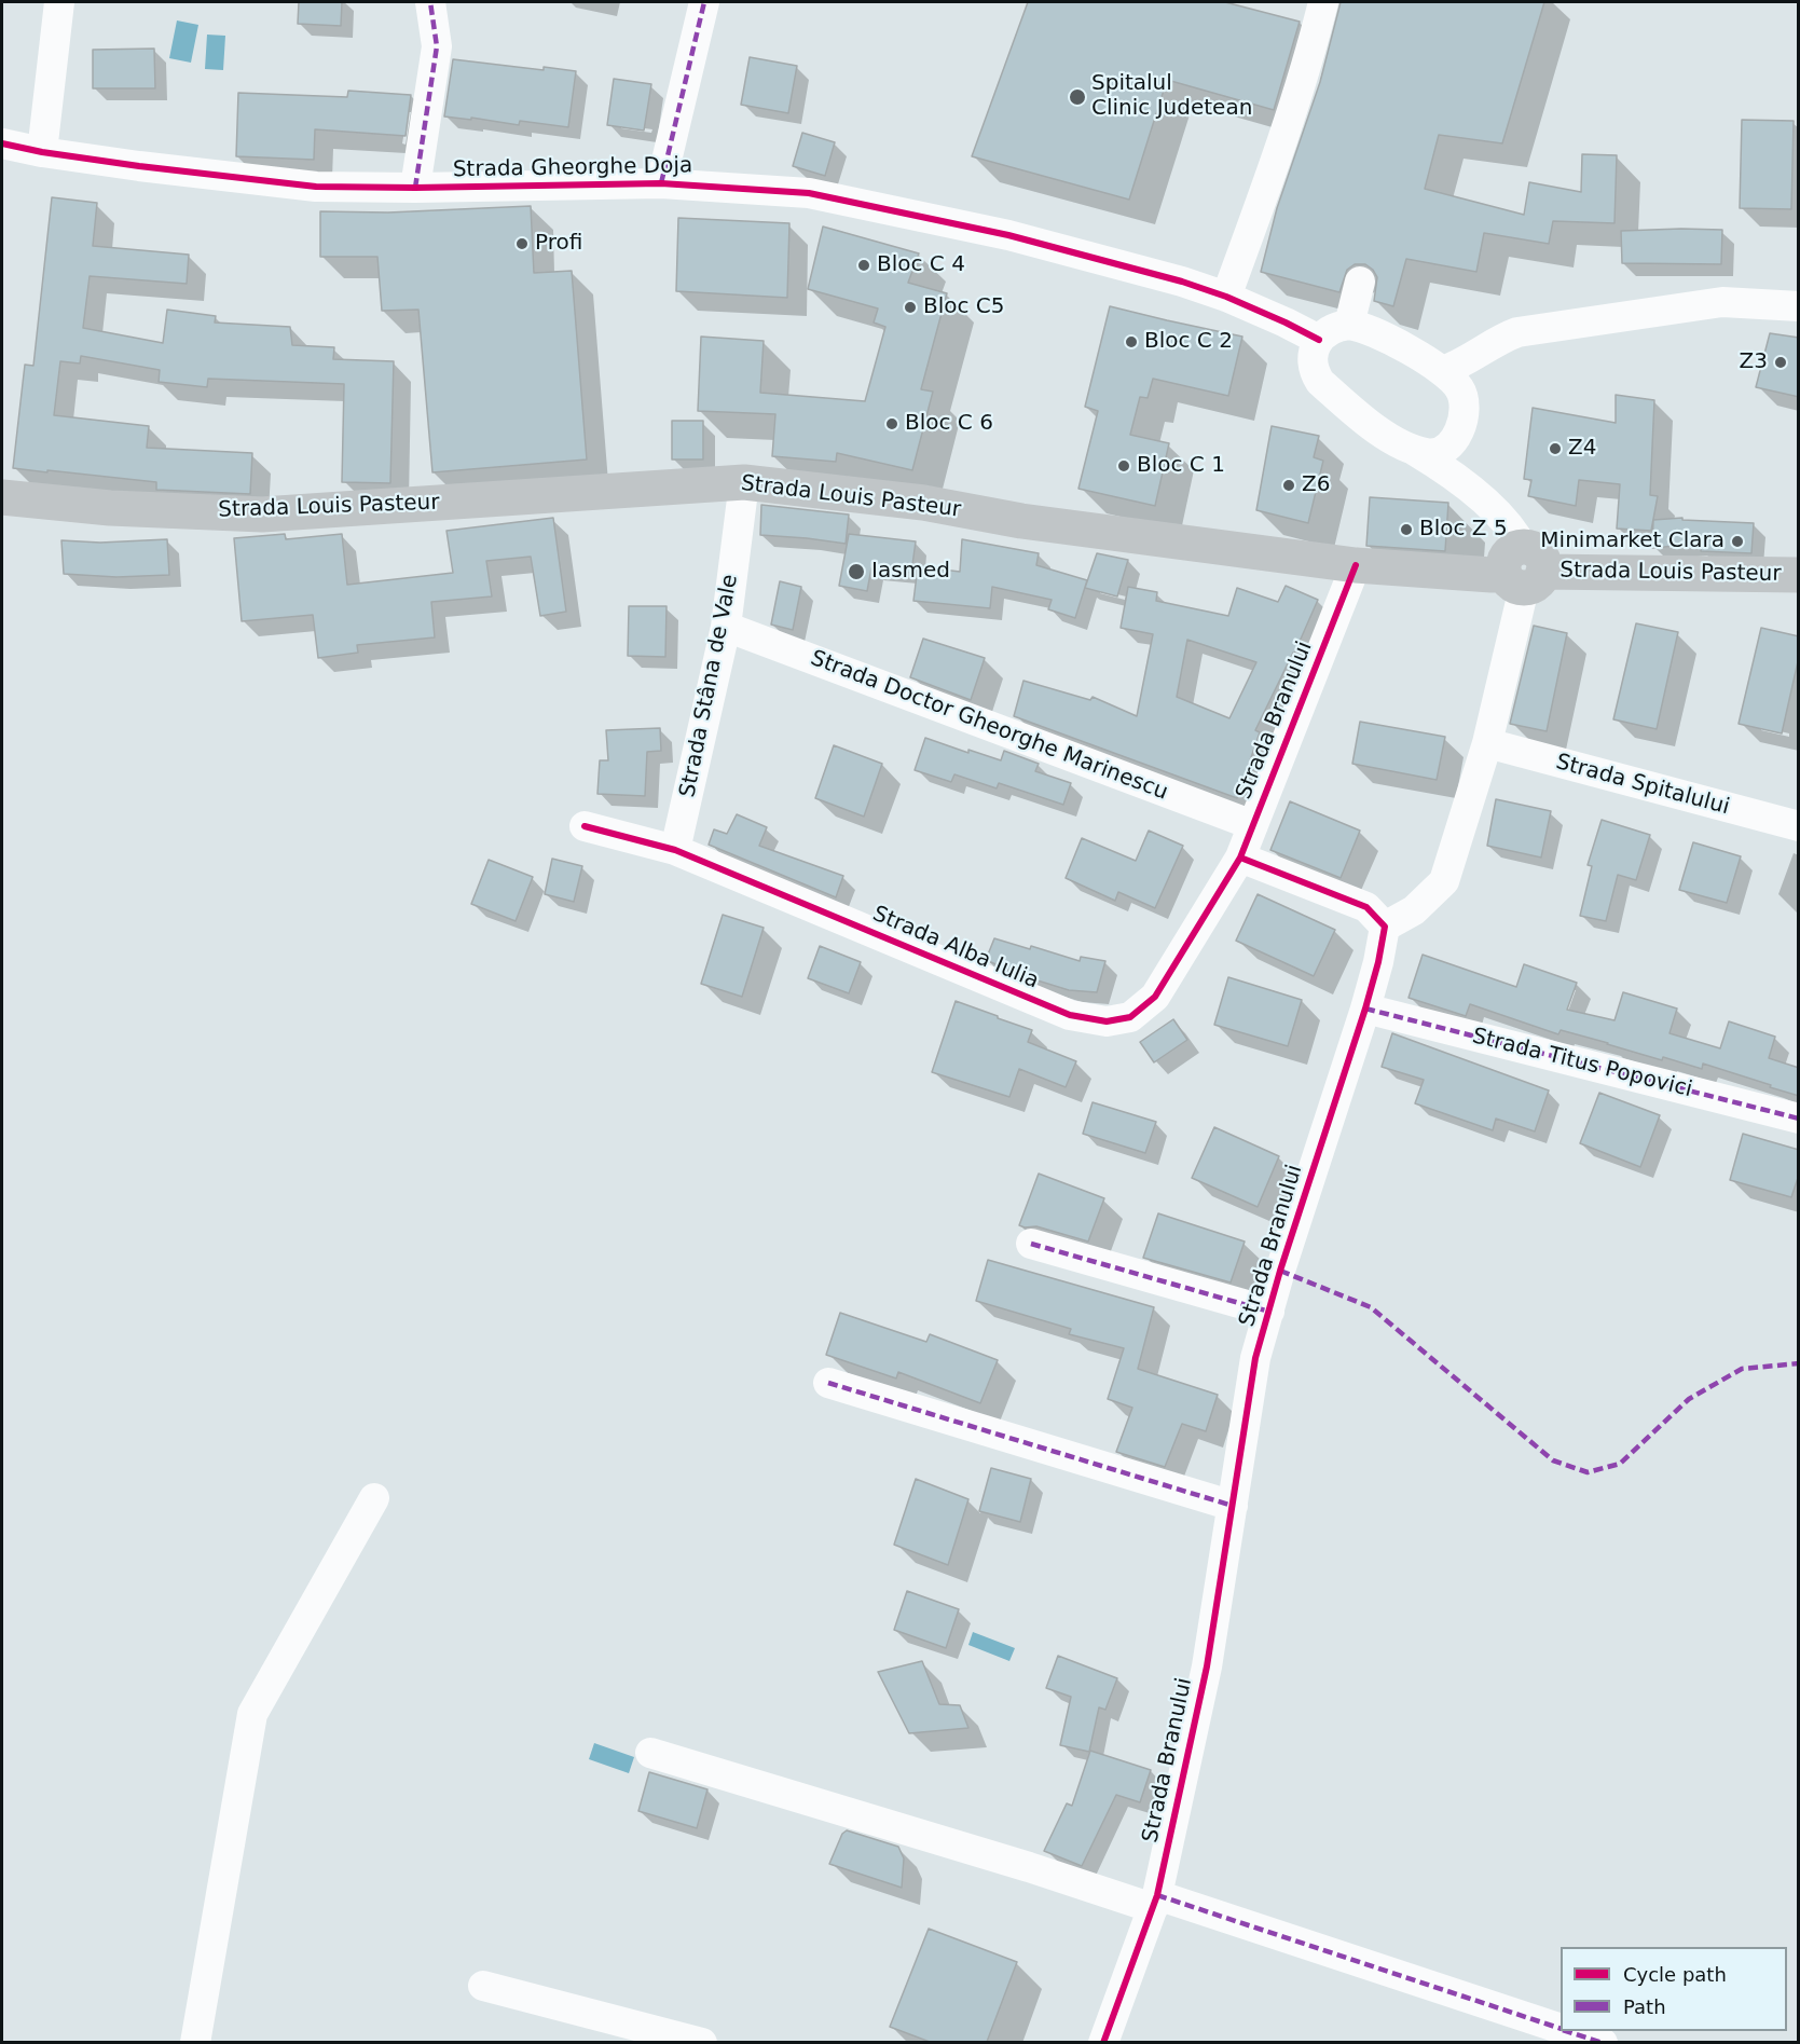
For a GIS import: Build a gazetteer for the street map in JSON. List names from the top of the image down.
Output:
{
  "streets": {
    "main road": ["Strada Louis Pasteur"],
    "street": [
      "Strada Gheorghe Doja",
      "Strada Stâna de Vale",
      "Strada Branului",
      "Strada Doctor Gheorghe Marinescu",
      "Strada Spitalului",
      "Strada Alba Iulia",
      "Strada Titus Popovici"
    ]
  },
  "crossings": [
    ["Strada Louis Pasteur", "Strada Stâna de Vale"],
    ["Strada Louis Pasteur", "Strada Branului"],
    ["Strada Stâna de Vale", "Strada Doctor Gheorghe Marinescu"],
    ["Strada Stâna de Vale", "Strada Alba Iulia"],
    ["Strada Branului", "Strada Doctor Gheorghe Marinescu"],
    ["Strada Branului", "Strada Alba Iulia"],
    ["Strada Branului", "Strada Titus Popovici"]
  ],
  "places": [
    "Spitalul Clinic Judetean",
    "Profi",
    "Bloc C 4",
    "Bloc C5",
    "Bloc C 2",
    "Z3",
    "Bloc C 6",
    "Z4",
    "Bloc C 1",
    "Z6",
    "Bloc Z 5",
    "Minimarket Clara",
    "Iasmed"
  ],
  "legend": ["Cycle path", "Path"]
}
